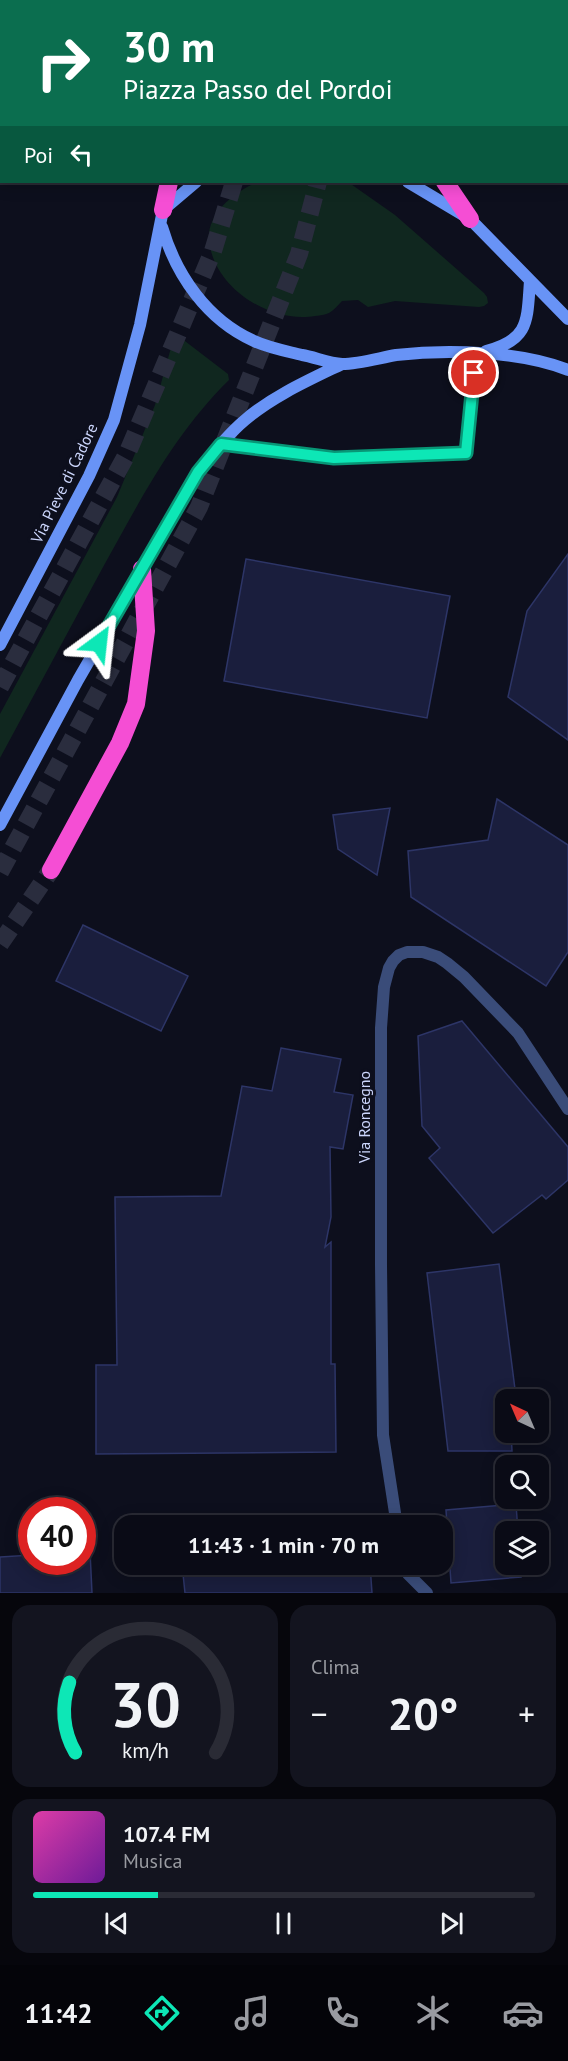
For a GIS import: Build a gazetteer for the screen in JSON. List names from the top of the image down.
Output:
{
  "streets": {
    "street": ["Via Pieve di Cadore", "Via Roncegno"]
  },
  "north": "top left",
  "page": {
    "turn": ["30 m", "Piazza Passo del Pordoi"],
    "then": "Poi",
    "limit": "40",
    "trip": "11:43 · 1 min · 70 m",
    "tile": "Clima",
    "heat": ["−", "20°", "+"],
    "song": ["107.4 FM", "Musica"],
    "tabs": "11:42",
    "gauge": ["30", "km/h"]
  }
}
